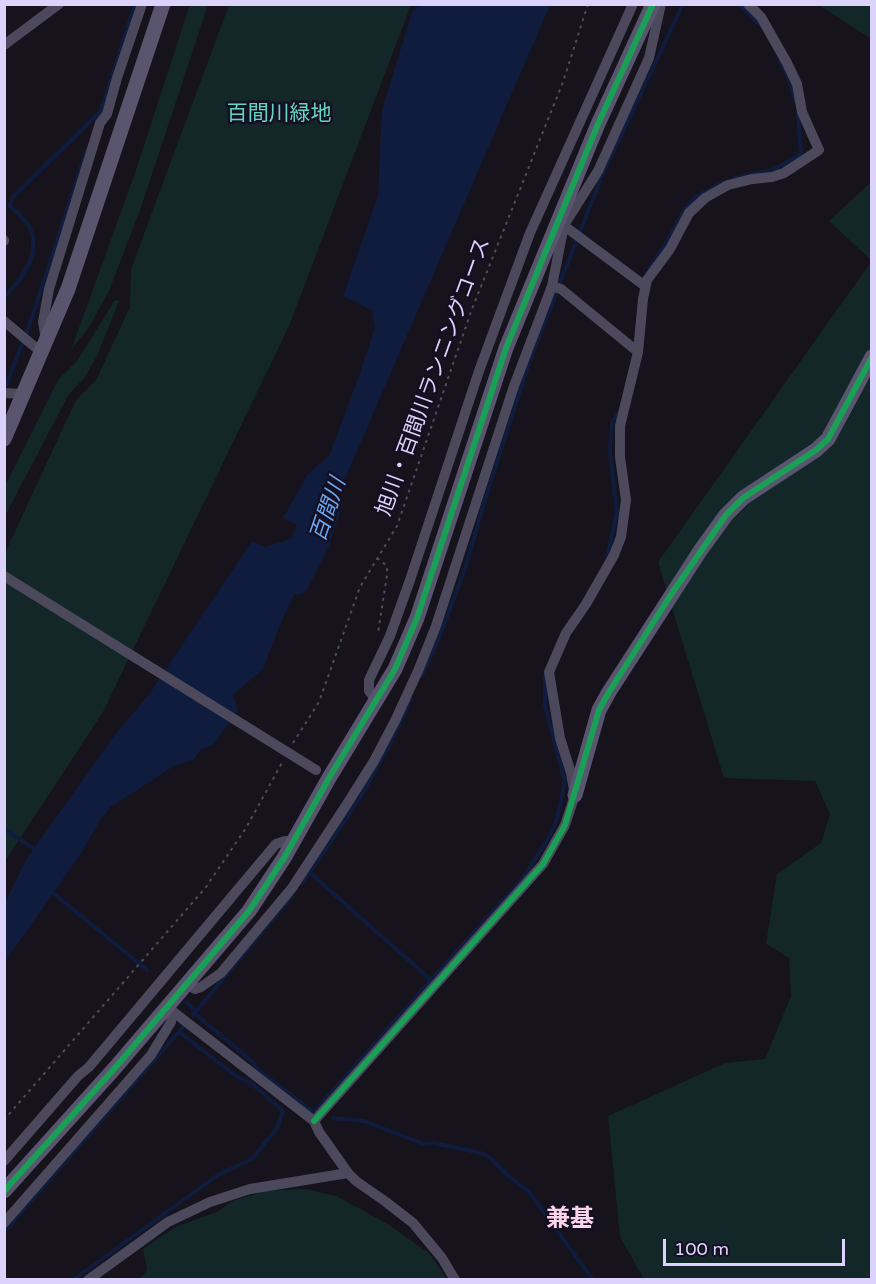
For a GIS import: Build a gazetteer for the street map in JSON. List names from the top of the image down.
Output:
{
  "streets": {
    "path": ["旭川・百間川ランニングコース"]
  },
  "districts": ["兼基"],
  "water": ["百間川"],
  "parks": ["百間川緑地"],
  "scale_bar": "100 m"
}
